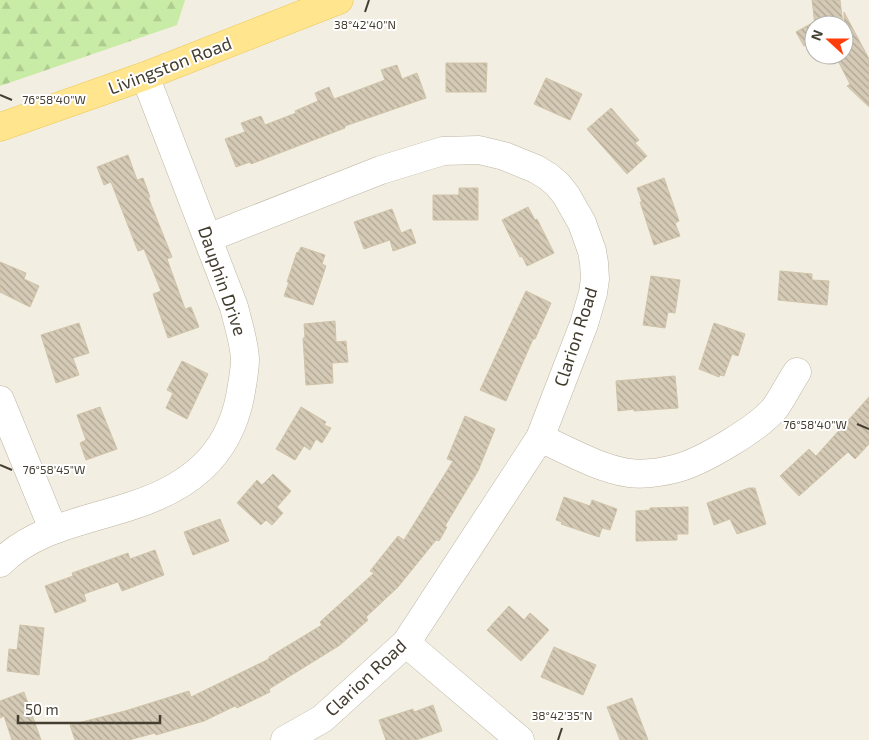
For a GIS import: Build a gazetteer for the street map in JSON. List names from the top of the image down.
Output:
{
  "streets": {
    "main road": ["Livingston Road"],
    "street": ["Dauphin Drive", "Clarion Road"]
  },
  "crossings": [
    ["Livingston Road", "Dauphin Drive"],
    ["Dauphin Drive", "Clarion Road"]
  ],
  "scale_bar": "50 m",
  "north": "left",
  "coordinates": [
    "38°42'40\"N",
    "76°58'40\"W",
    "76°58'45\"W",
    "38°42'35\"N"
  ]
}
